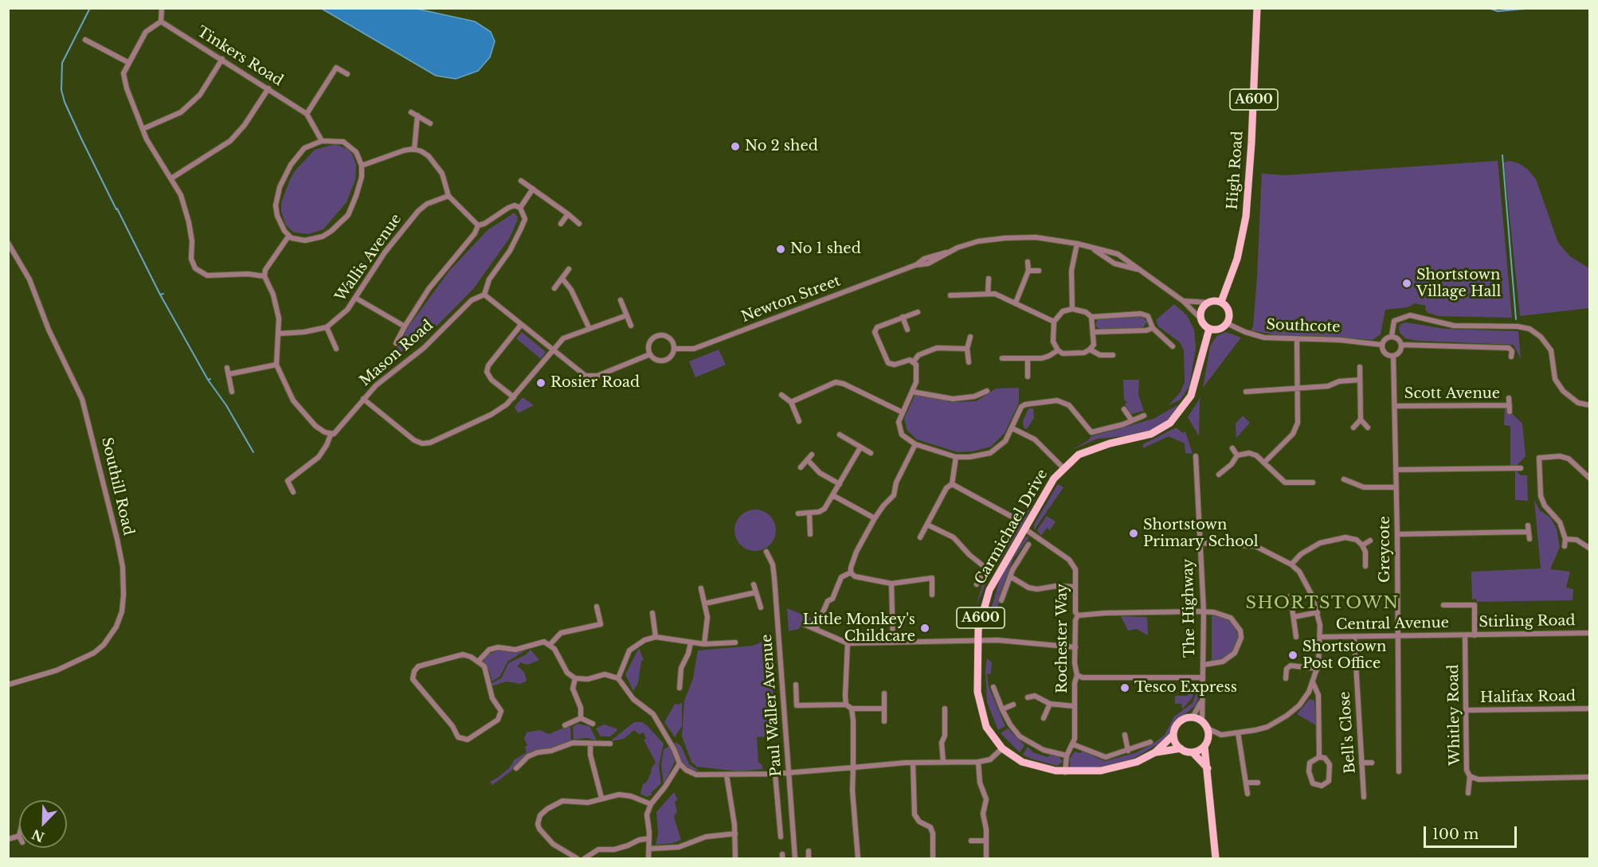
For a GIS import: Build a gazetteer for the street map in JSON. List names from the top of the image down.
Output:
{
  "streets": {
    "main road": ["A600", "High Road", "Carmichael Drive"],
    "street": [
      "Tinkers Road",
      "Wallis Avenue",
      "Newton Street",
      "Southcote",
      "Mason Road",
      "Scott Avenue",
      "Southill Road",
      "Greycote",
      "The Highway",
      "Stirling Road",
      "Central Avenue",
      "Rochester Way",
      "Halifax Road",
      "Paul Waller Avenue",
      "Whitley Road",
      "Bell's Close"
    ]
  },
  "crossings": [
    ["High Road", "Newton Street"],
    ["High Road", "Southcote"],
    ["High Road", "Carmichael Drive"],
    ["Newton Street", "Southcote"],
    ["Newton Street", "Carmichael Drive"],
    ["Southcote", "Carmichael Drive"],
    ["Southcote", "Greycote"],
    ["Scott Avenue", "Greycote"],
    ["Carmichael Drive", "The Highway"],
    ["Carmichael Drive", "Rochester Way"],
    ["Greycote", "Central Avenue"],
    ["Stirling Road", "Central Avenue"],
    ["Stirling Road", "Whitley Road"],
    ["Central Avenue", "Whitley Road"],
    ["Central Avenue", "Bell's Close"],
    ["Halifax Road", "Whitley Road"]
  ],
  "districts": ["SHORTSTOWN"],
  "places": [
    "No 2 shed",
    "No 1 shed",
    "Shortstown Village Hall",
    "Rosier Road",
    "Shortstown Primary School",
    "Little Monkey's Childcare",
    "Shortstown Post Office",
    "Tesco Express"
  ],
  "scale_bar": "100 m",
  "north": "bottom left"
}
